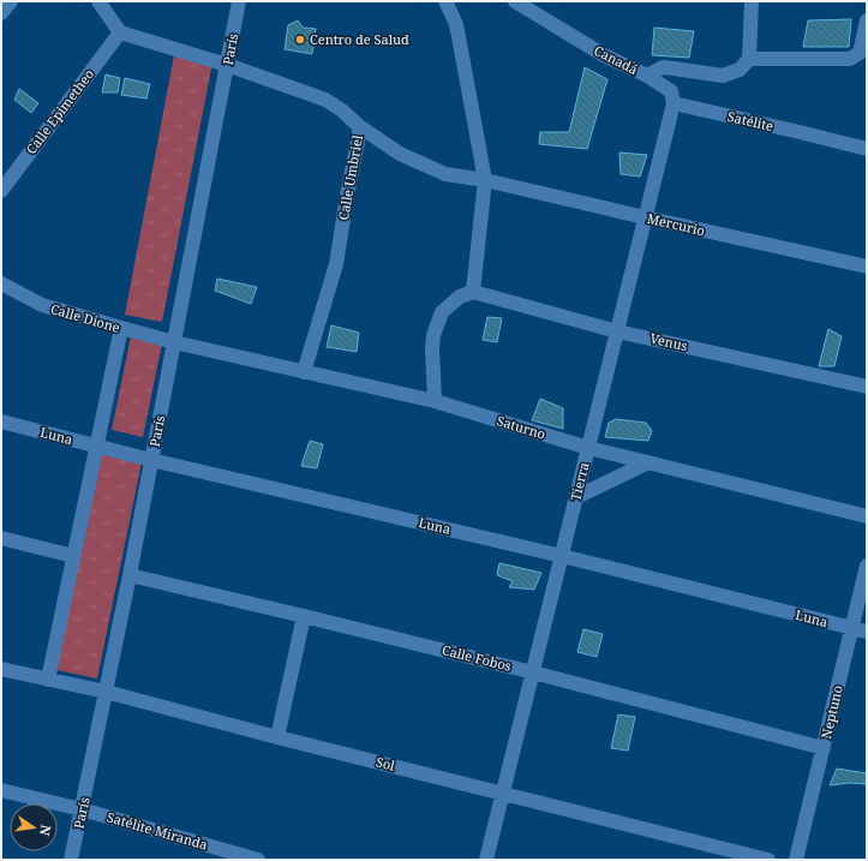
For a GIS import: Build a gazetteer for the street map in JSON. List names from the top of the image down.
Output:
{
  "streets": {
    "street": [
      "París",
      "Canadá",
      "Calle Epimetheo",
      "Satélite",
      "Calle Umbriel",
      "Mercurio",
      "Calle Dione",
      "Venus",
      "Saturno",
      "Luna",
      "Tierra",
      "Calle Fobos",
      "Neptuno",
      "Sol",
      "Satélite Miranda"
    ]
  },
  "crossings": [
    ["París", "Calle Umbriel"],
    ["París", "Calle Dione"],
    ["París", "Saturno"],
    ["París", "Luna"],
    ["París", "Calle Fobos"],
    ["París", "Sol"],
    ["París", "Satélite Miranda"],
    ["Calle Epimetheo", "Calle Umbriel"],
    ["Satélite", "Tierra"],
    ["Calle Umbriel", "Mercurio"],
    ["Calle Umbriel", "Saturno"],
    ["Mercurio", "Tierra"],
    ["Calle Dione", "Saturno"],
    ["Venus", "Tierra"],
    ["Saturno", "Tierra"],
    ["Luna", "Tierra"],
    ["Luna", "Neptuno"],
    ["Tierra", "Calle Fobos"],
    ["Tierra", "Sol"],
    ["Calle Fobos", "Neptuno"]
  ],
  "places": ["Centro de Salud"],
  "north": "right"
}
